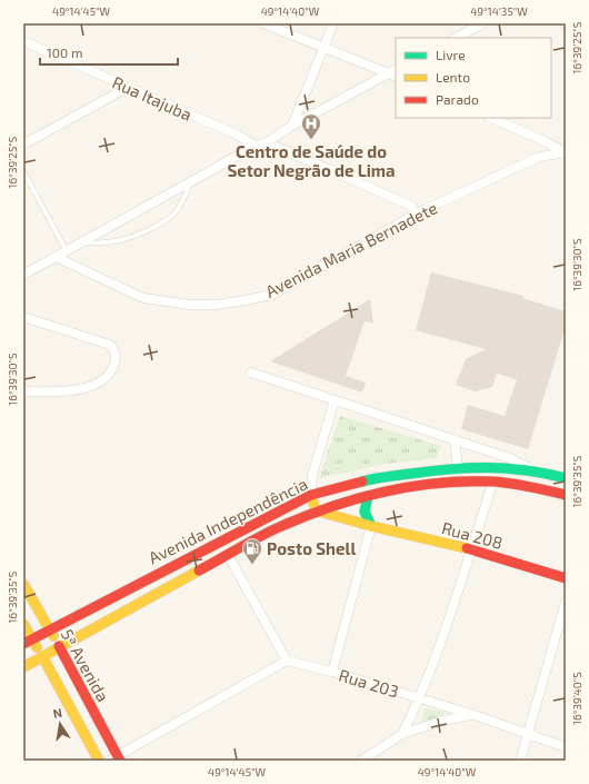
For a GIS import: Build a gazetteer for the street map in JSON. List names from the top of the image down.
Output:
{
  "streets": {
    "main road": ["Avenida Independência", "Rua 208", "5ª Avenida"],
    "street": ["Rua Itajuba", "Avenida Maria Bernadete", "Rua 203"]
  },
  "crossings": [
    ["Avenida Independência", "Rua 208"],
    ["Avenida Independência", "5ª Avenida"]
  ],
  "places": {
    "hospital": ["Centro de Saúde do Setor Negrão de Lima"],
    "fuel station": ["Posto Shell"]
  },
  "legend": ["Livre", "Lento", "Parado"],
  "scale_bar": "100 m",
  "north": "top",
  "coordinates": [
    "49°14'45\"W",
    "49°14'40\"W",
    "49°14'35\"W",
    "16°39'25\"S",
    "16°39'30\"S",
    "16°39'35\"S",
    "16°39'40\"S"
  ]
}
